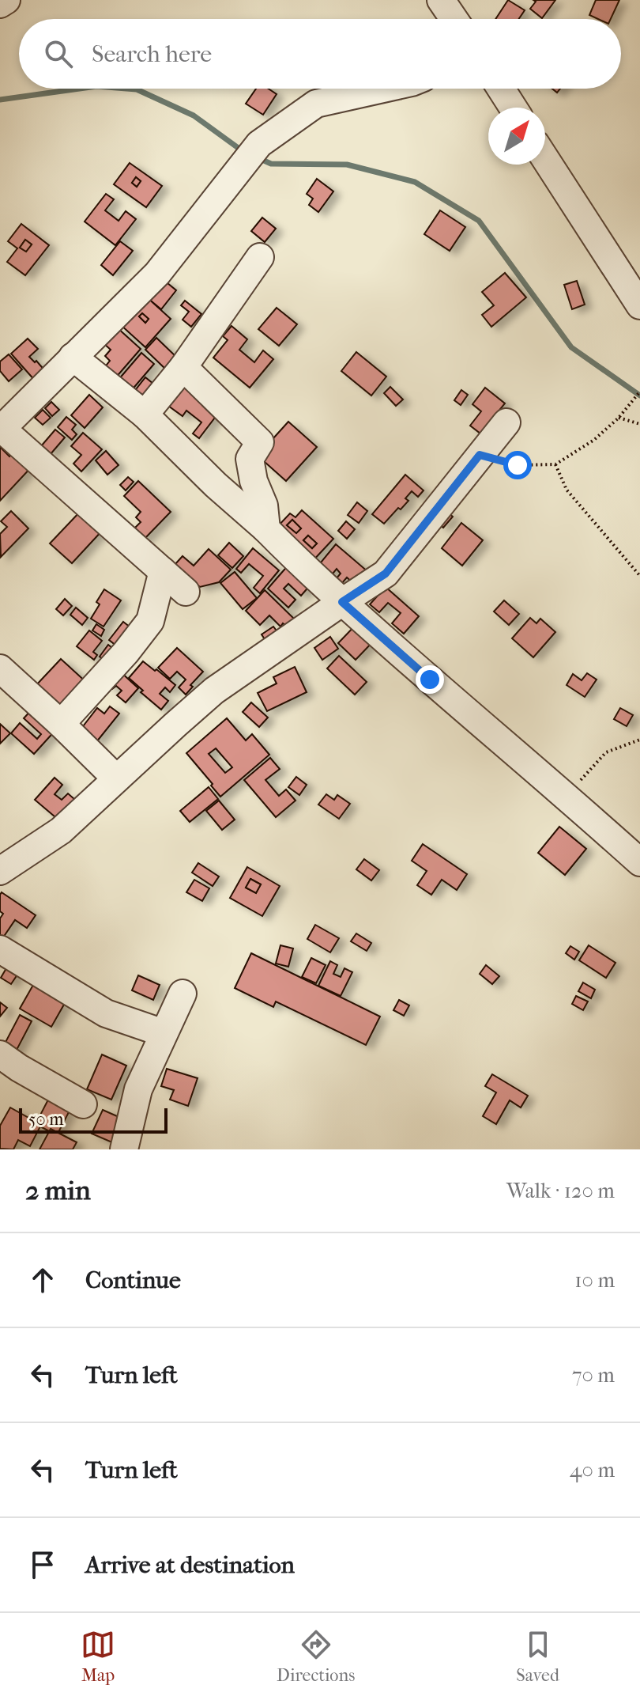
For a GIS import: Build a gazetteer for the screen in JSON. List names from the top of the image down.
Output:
{
  "scale_bar": "50 m",
  "north": "top right",
  "page": {
    "search": "Search here",
    "scale": "50 m",
    "heading": ["2 min", "Walk · 120 m"],
    "list": [
      ["Continue", "10 m"],
      ["Turn left", "70 m"],
      ["Turn left", "40 m"],
      "Arrive at destination"
    ],
    "nav": ["Map", "Directions", "Saved"]
  }
}
